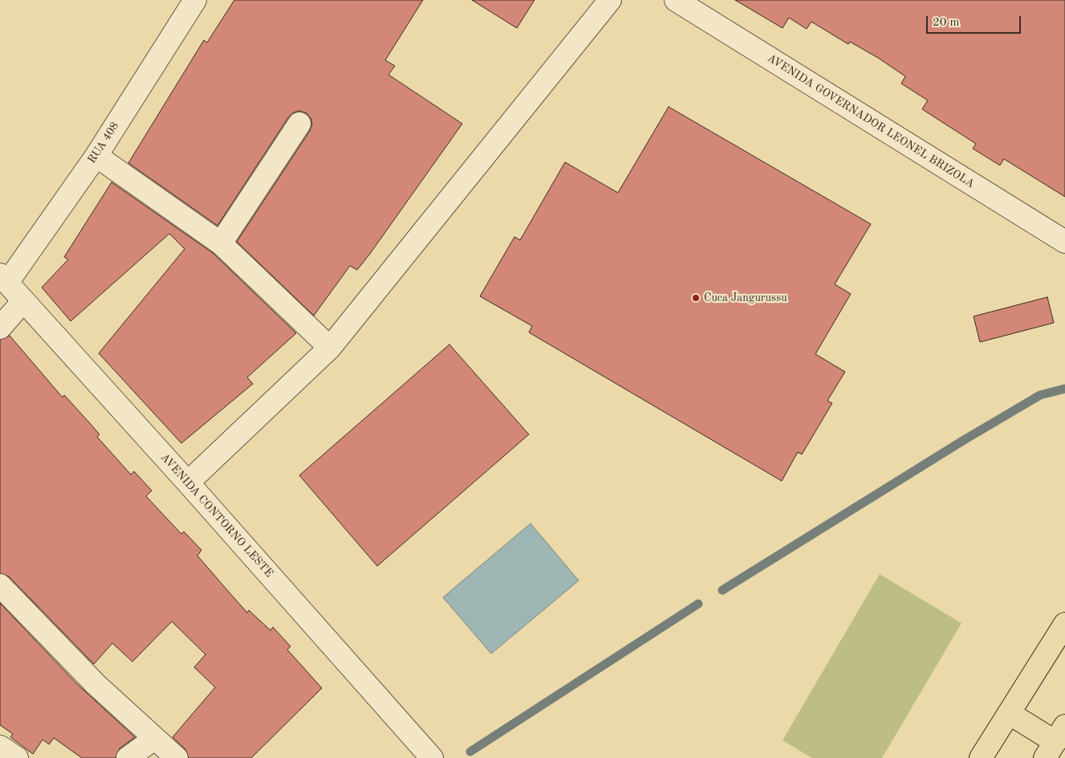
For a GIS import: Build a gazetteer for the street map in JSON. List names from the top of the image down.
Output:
{
  "streets": {
    "street": ["AVENIDA GOVERNADOR LEONEL BRIZOLA", "RUA 408", "AVENIDA CONTORNO LESTE"]
  },
  "crossings": [
    ["RUA 408", "AVENIDA CONTORNO LESTE"]
  ],
  "places": ["Cuca Jangurussu"],
  "scale_bar": "20 m"
}
